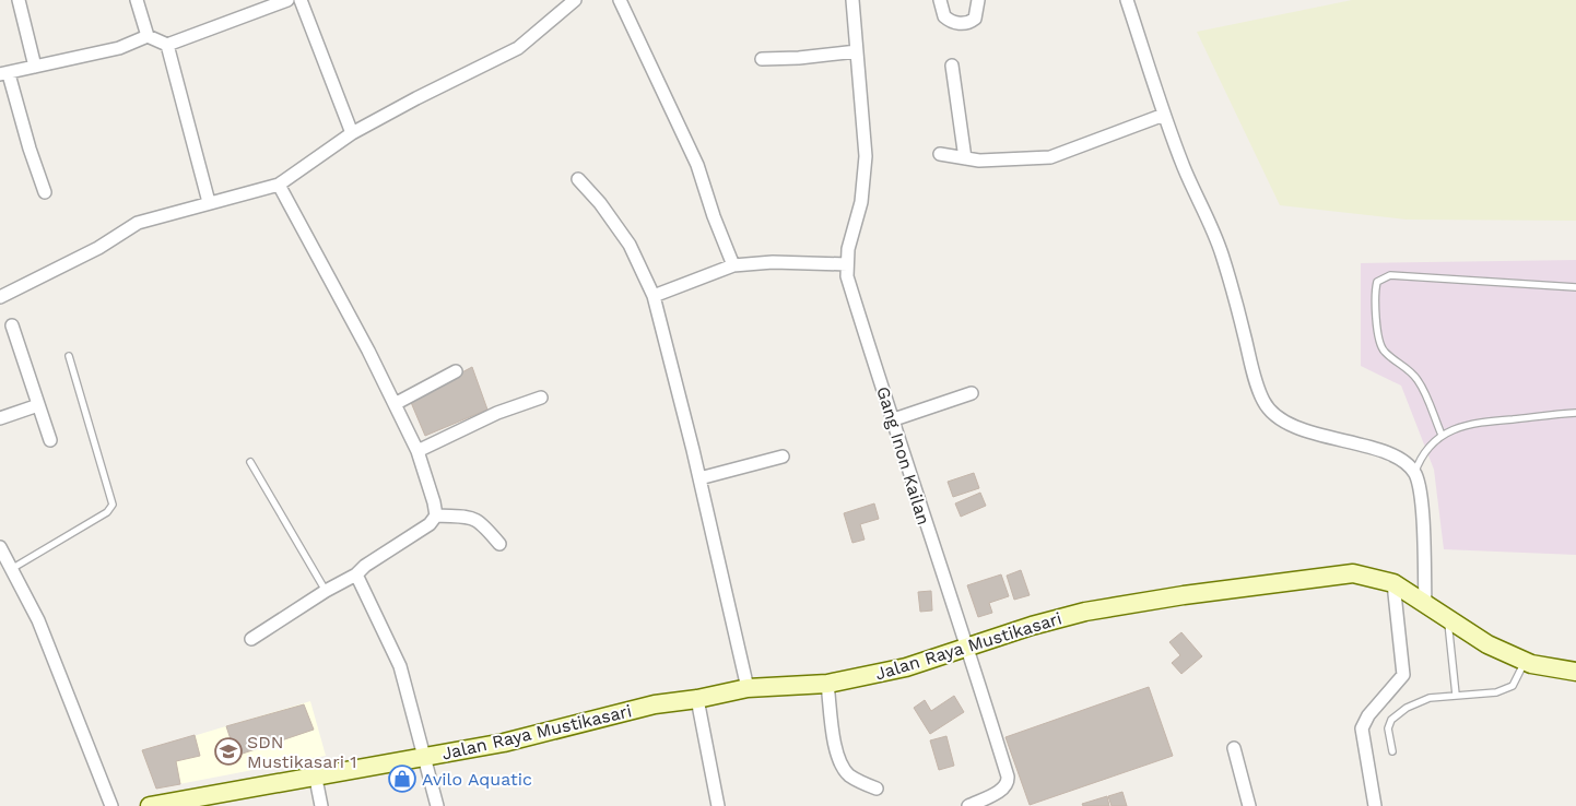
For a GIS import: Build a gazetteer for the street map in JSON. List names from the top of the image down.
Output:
{
  "streets": {
    "main road": ["Jalan Raya Mustikasari"],
    "street": ["Gang Inon Kailan"]
  },
  "crossings": [
    ["Gang Inon Kailan", "Jalan Raya Mustikasari"]
  ],
  "places": {
    "school or university": ["SDN Mustikasari 1"],
    "shop": ["Avilo Aquatic"]
  }
}
